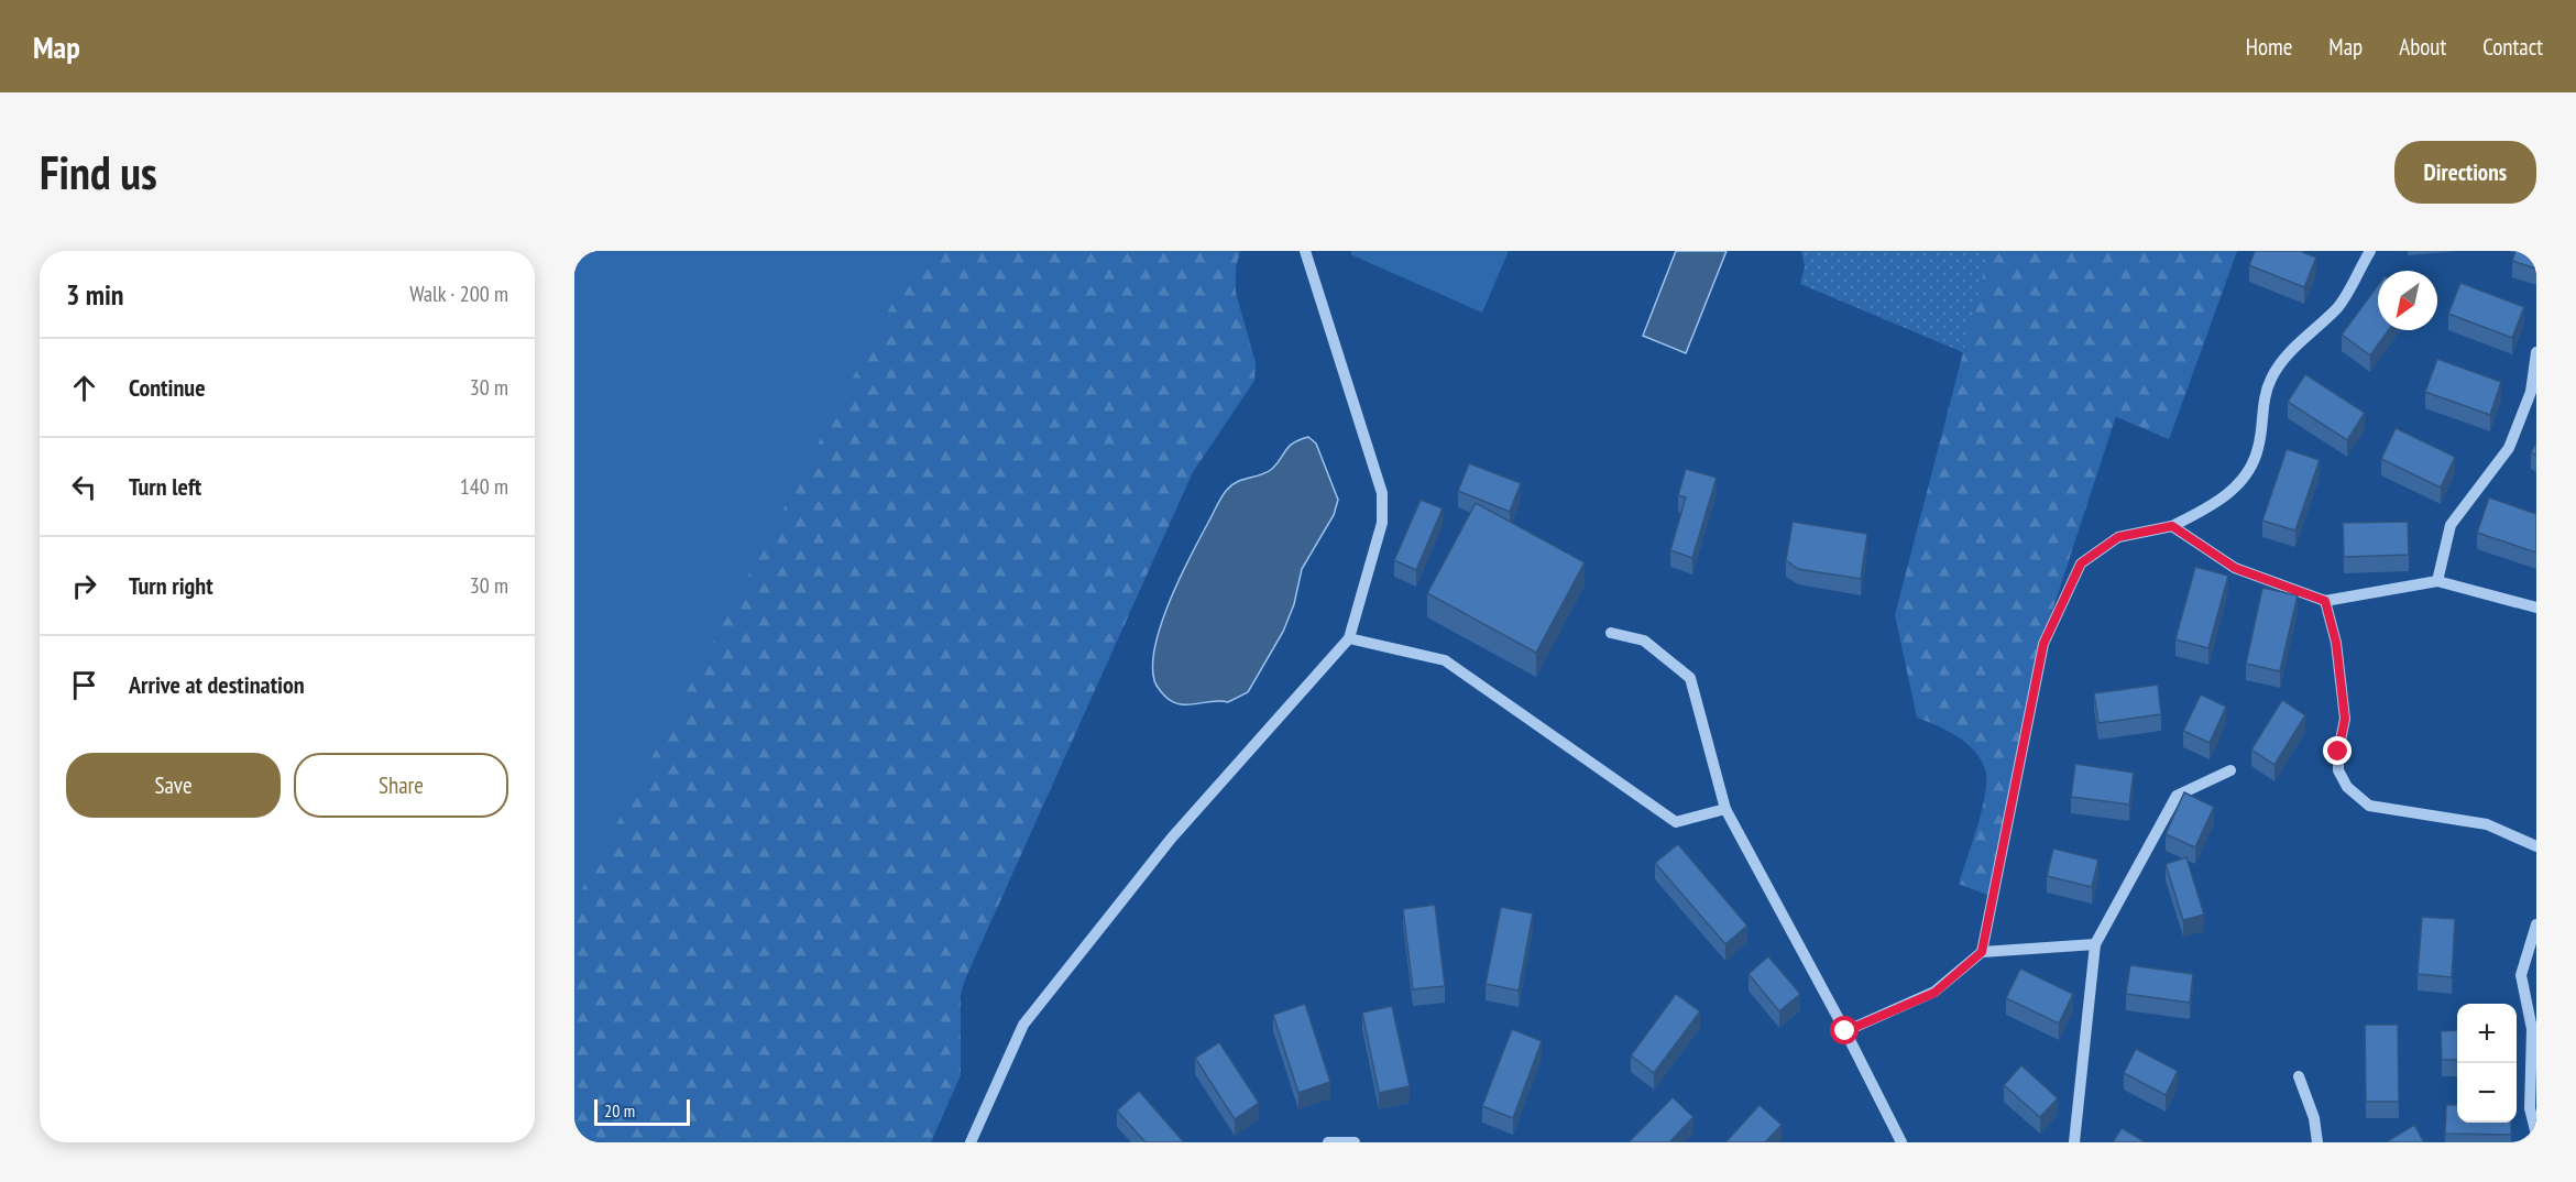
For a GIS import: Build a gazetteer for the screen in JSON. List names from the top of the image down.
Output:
{
  "scale_bar": "20 m",
  "north": "bottom left",
  "page": {
    "header": "Map",
    "nav": [
      "Home",
      "Map",
      "About",
      "Contact"
    ],
    "buttons": [
      "Directions",
      ["Save", "Share"]
    ],
    "title": "Find us",
    "heading": ["3 min", "Walk · 200 m"],
    "list": [
      ["Continue", "30 m"],
      ["Turn left", "140 m"],
      ["Turn right", "30 m"],
      "Arrive at destination"
    ],
    "map_buttons": ["+", "−"],
    "scale": "20 m"
  }
}
